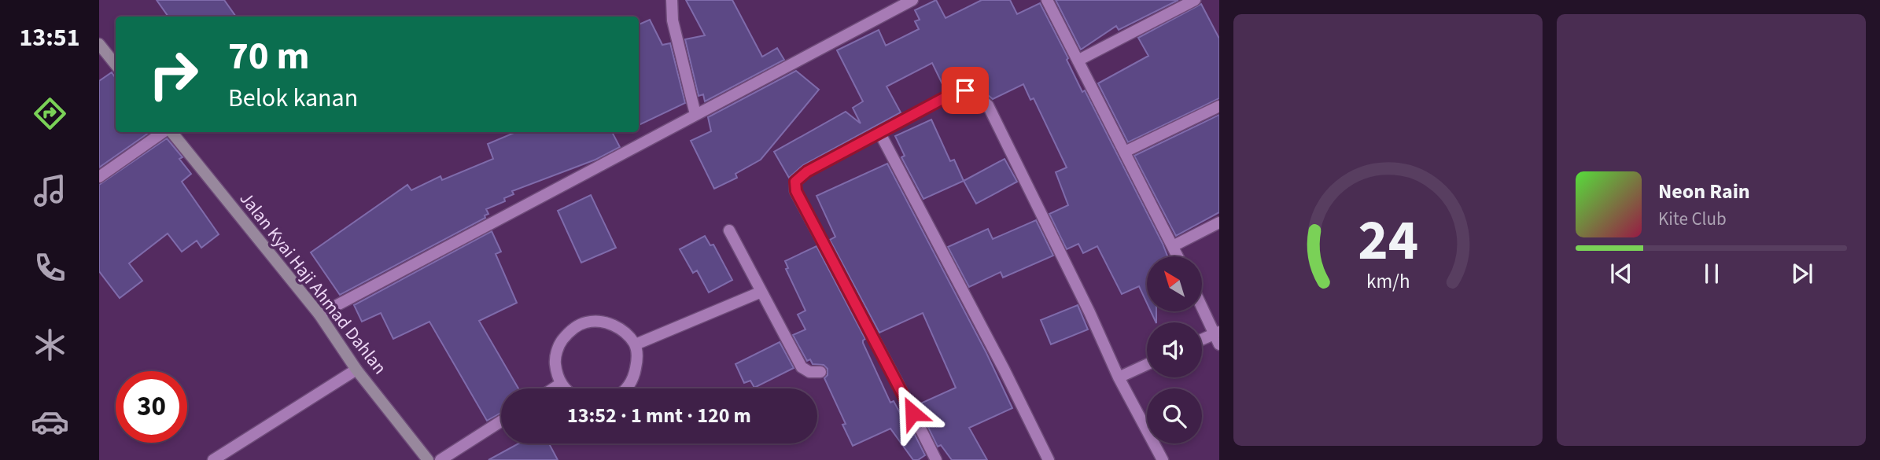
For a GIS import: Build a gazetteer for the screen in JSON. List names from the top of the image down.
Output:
{
  "streets": {
    "street": ["Jalan Kyai Haji Ahmad Dahlan"]
  },
  "north": "top left",
  "page": {
    "tabs": "13:51",
    "turn": ["70 m", "Belok kanan"],
    "song": ["Neon Rain", "Kite Club"],
    "limit": "30",
    "trip": "13:52 · 1 mnt · 120 m",
    "gauge": ["24", "km/h"]
  }
}
